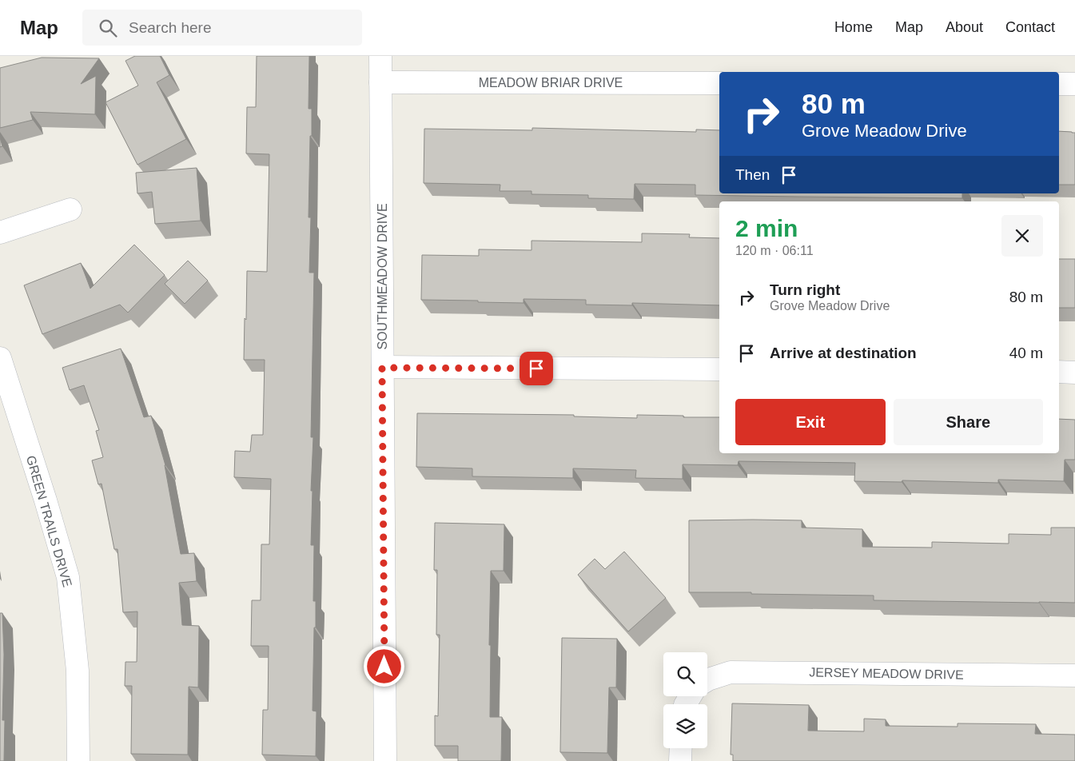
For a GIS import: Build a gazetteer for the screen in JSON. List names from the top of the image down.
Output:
{
  "streets": {
    "street": [
      "MEADOW BRIAR DRIVE",
      "SOUTHMEADOW DRIVE",
      "GREEN TRAILS DRIVE",
      "JERSEY MEADOW DRIVE"
    ]
  },
  "crossings": [
    ["MEADOW BRIAR DRIVE", "SOUTHMEADOW DRIVE"]
  ],
  "page": {
    "header": "Map",
    "search": "Search here",
    "nav": [
      "Home",
      "Map",
      "About",
      "Contact"
    ],
    "turn": ["80 m", "Grove Meadow Drive"],
    "then": "Then",
    "heading": ["2 min", "120 m · 06:11"],
    "list": [
      {
        "name": "Turn right",
        "note": "Grove Meadow Drive",
        "value": "80 m"
      },
      {
        "name": "Arrive at destination",
        "value": "40 m"
      }
    ],
    "buttons": ["Exit", "Share"]
  }
}
